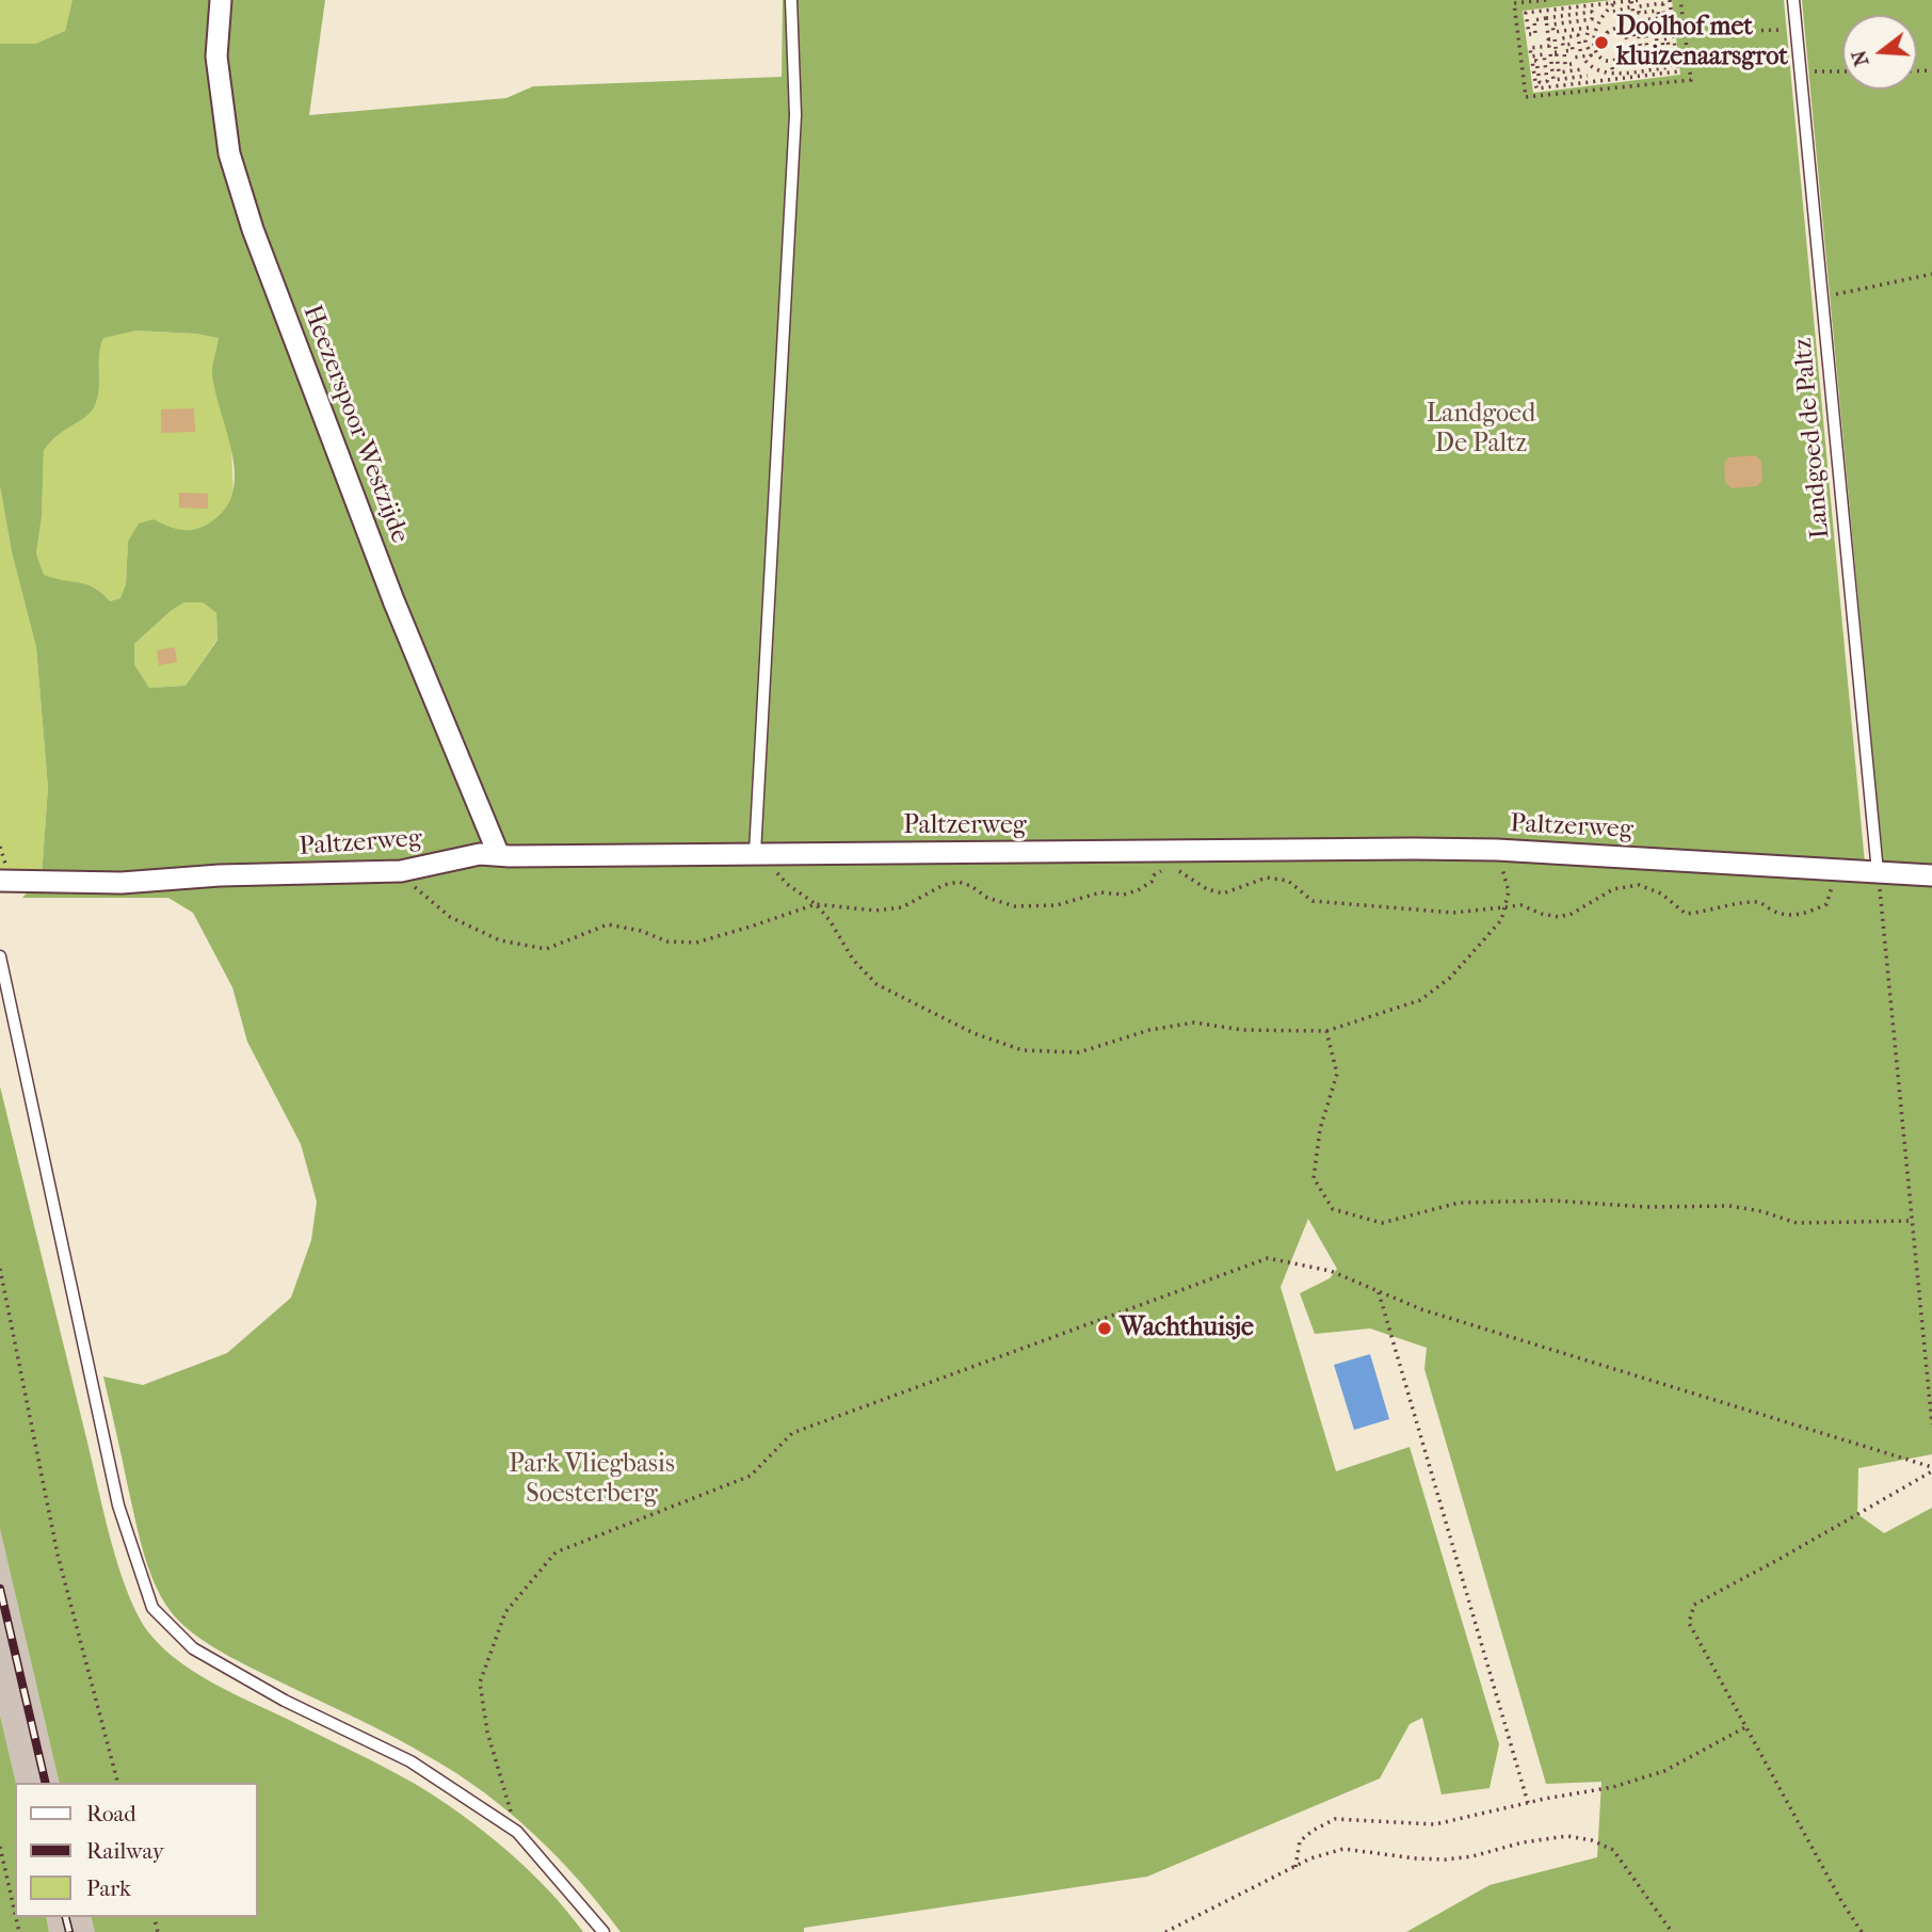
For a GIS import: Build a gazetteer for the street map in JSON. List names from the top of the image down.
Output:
{
  "streets": {
    "street": ["Heezerspoor Westzijde", "Paltzerweg"],
    "lane": ["Landgoed de Paltz"]
  },
  "crossings": [
    ["Heezerspoor Westzijde", "Paltzerweg"],
    ["Landgoed de Paltz", "Paltzerweg"]
  ],
  "parks": ["Landgoed De Paltz", "Park Vliegbasis Soesterberg"],
  "places": ["Doolhof met kluizenaarsgrot", "Wachthuisje"],
  "legend": ["Road", "Railway", "Park"],
  "north": "left"
}
